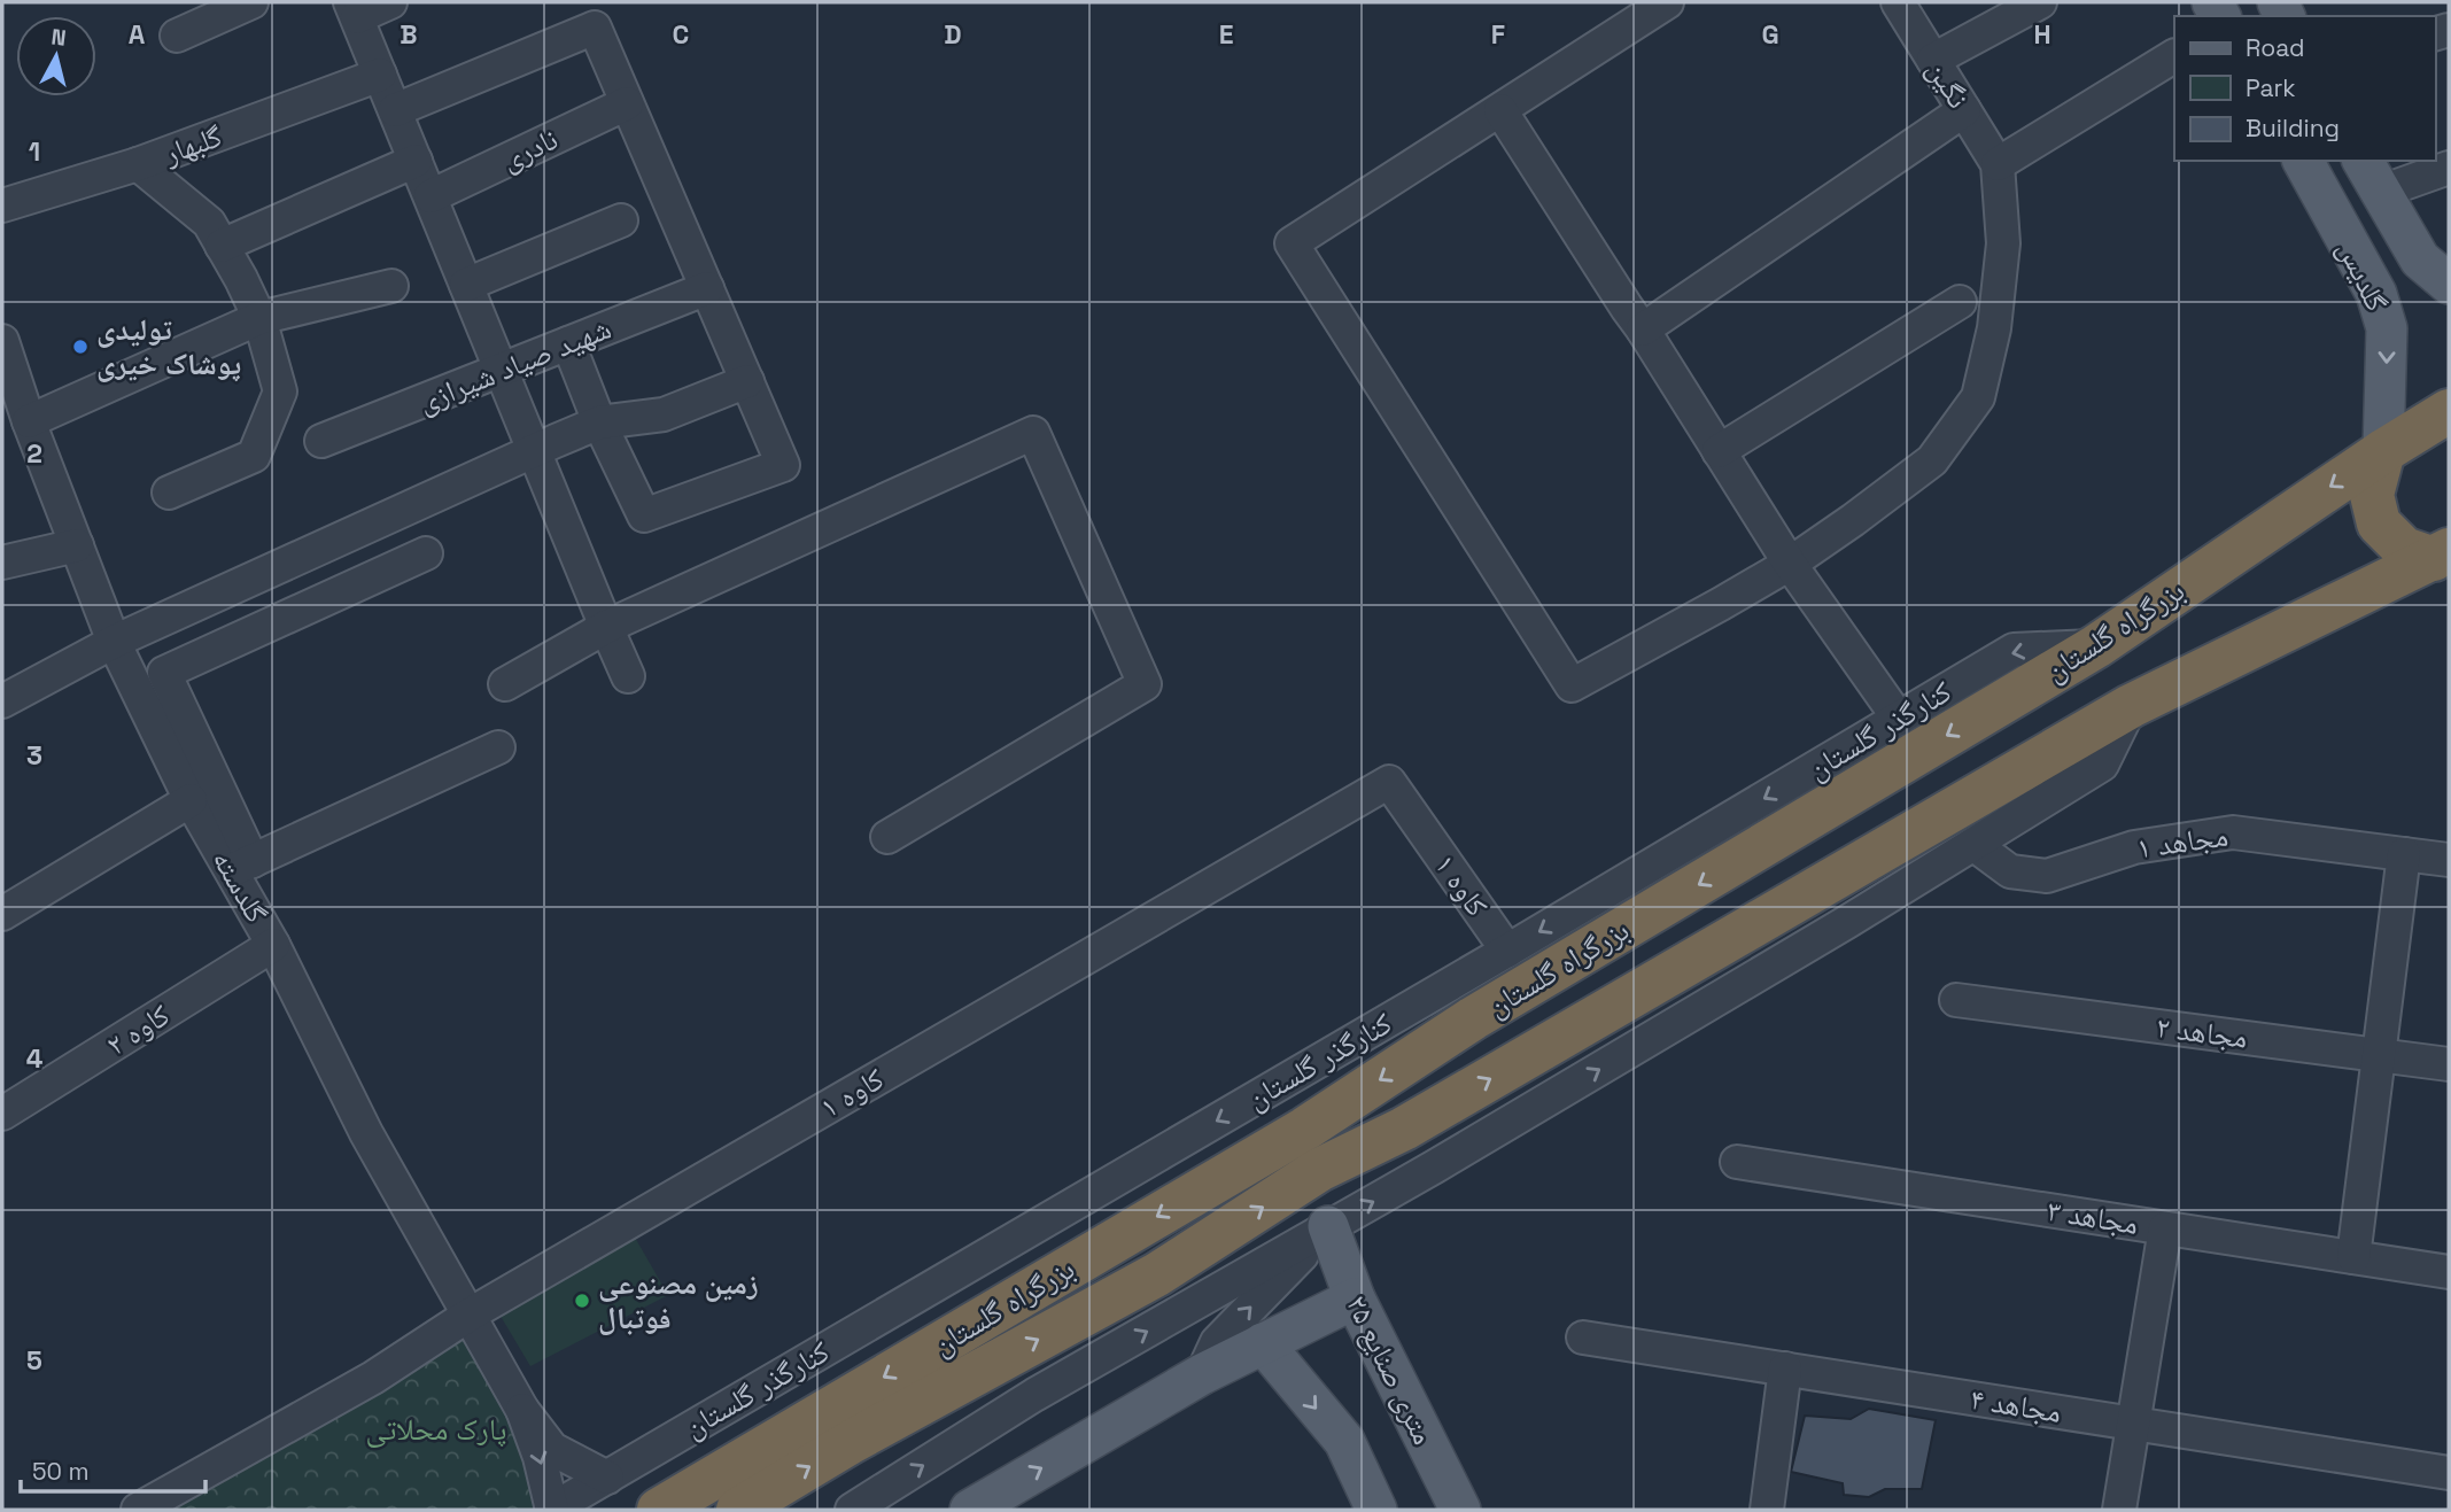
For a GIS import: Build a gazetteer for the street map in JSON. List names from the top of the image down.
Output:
{
  "streets": {
    "highway": ["بزرگراه گلستان"],
    "main road": ["گلدیس", "۲۵ متری صنایع"],
    "street": [
      "نگین",
      "گلبهار",
      "نادری",
      "شهید صیاد شیرازی",
      "کنارگذر گلستان",
      "۱ مجاهد",
      "کاوه ۱",
      "گلدسته",
      "کاوه ۲",
      "مجاهد ۲",
      "مجاهد ۳",
      "مجاهد ۴"
    ]
  },
  "crossings": [
    ["گلدیس", "بزرگراه گلستان"],
    ["بزرگراه گلستان", "کنارگذر گلستان"],
    ["بزرگراه گلستان", "کاوه ۱"],
    ["کنارگذر گلستان", "کاوه ۱"],
    ["کاوه ۱", "گلدسته"],
    ["گلدسته", "کاوه ۲"]
  ],
  "parks": ["پارک محلاتی"],
  "places": ["تولیدی پوشاک خیری", "زمین مصنوعی فوتبال"],
  "legend": ["Road", "Park", "Building"],
  "scale_bar": "50 m",
  "north": "top",
  "grid": {
    "columns": [
      "A",
      "B",
      "C",
      "D",
      "E",
      "F",
      "G",
      "H"
    ],
    "rows": [
      "1",
      "2",
      "3",
      "4",
      "5"
    ]
  }
}
